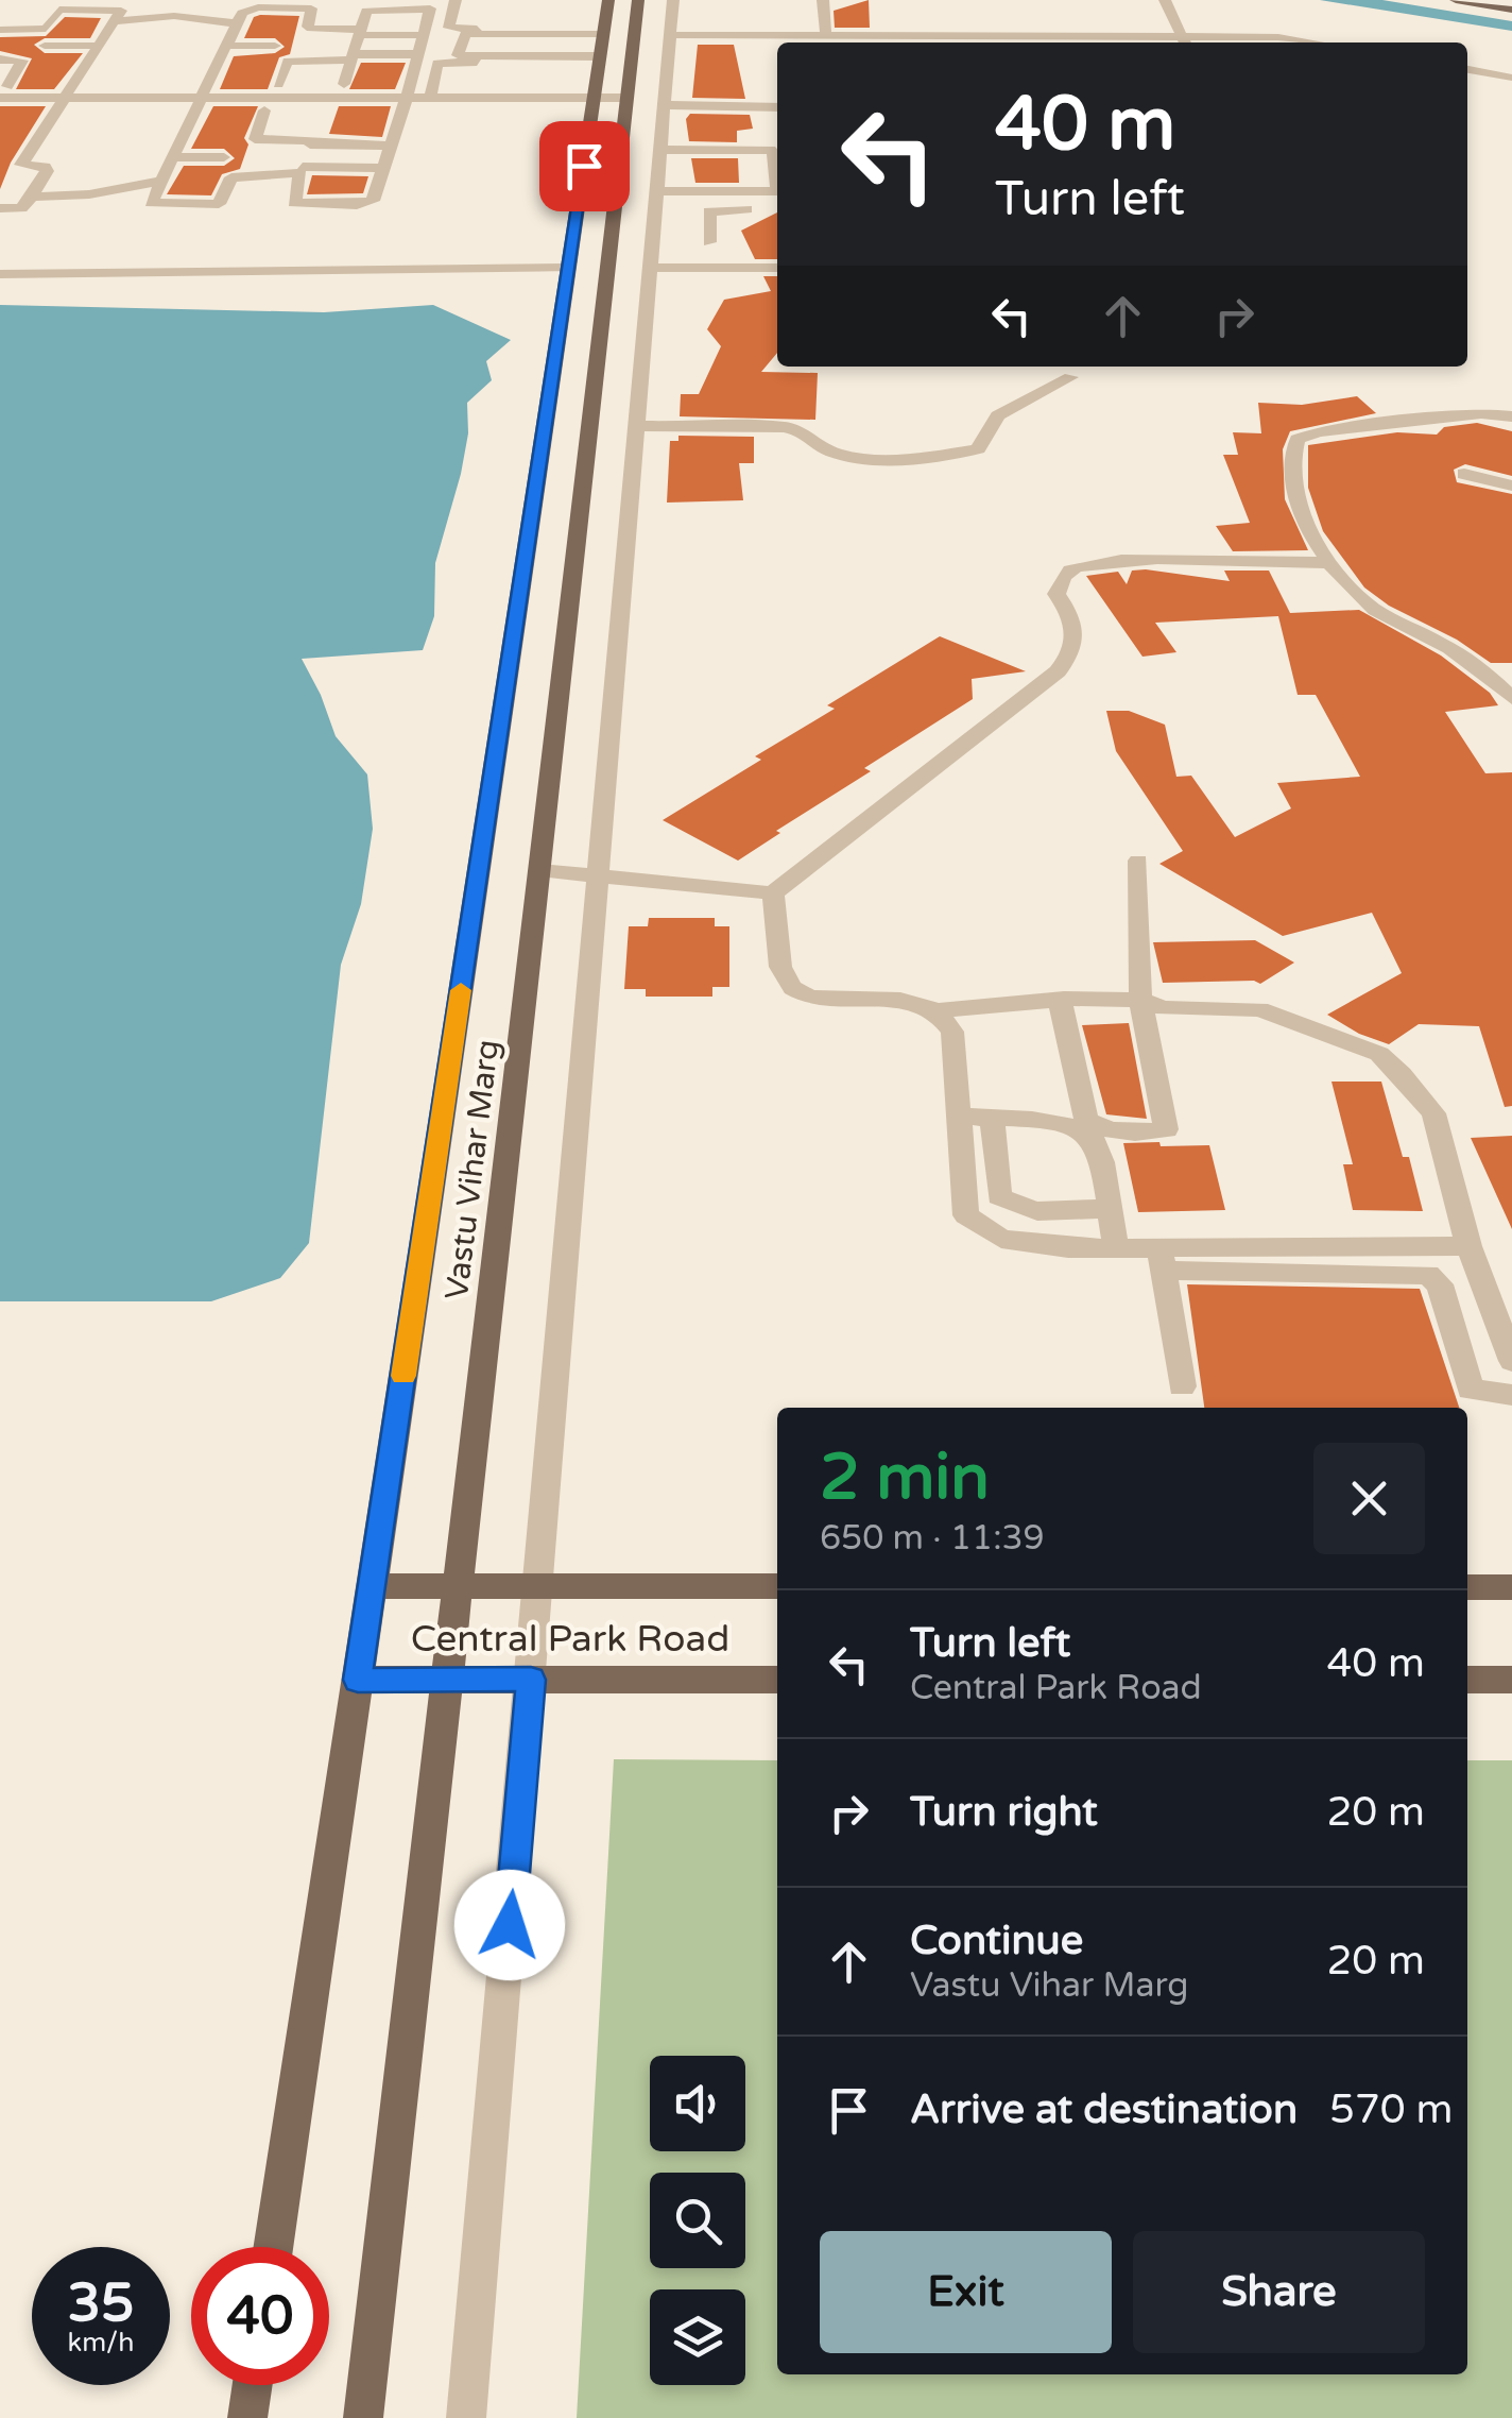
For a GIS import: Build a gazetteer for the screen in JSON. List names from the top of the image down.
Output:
{
  "streets": {
    "main road": ["Vastu Vihar Marg", "Central Park Road"]
  },
  "crossings": [
    ["Vastu Vihar Marg", "Central Park Road"]
  ],
  "page": {
    "turn": ["40 m", "Turn left"],
    "heading": ["2 min", "650 m · 11:39"],
    "list": [
      {
        "name": "Turn left",
        "note": "Central Park Road",
        "value": "40 m"
      },
      {
        "name": "Turn right",
        "value": "20 m"
      },
      {
        "name": "Continue",
        "note": "Vastu Vihar Marg",
        "value": "20 m"
      },
      {
        "name": "Arrive at destination",
        "value": "570 m"
      }
    ],
    "buttons": ["Exit", "Share"],
    "speed": "35 km/h",
    "limit": "40"
  }
}
